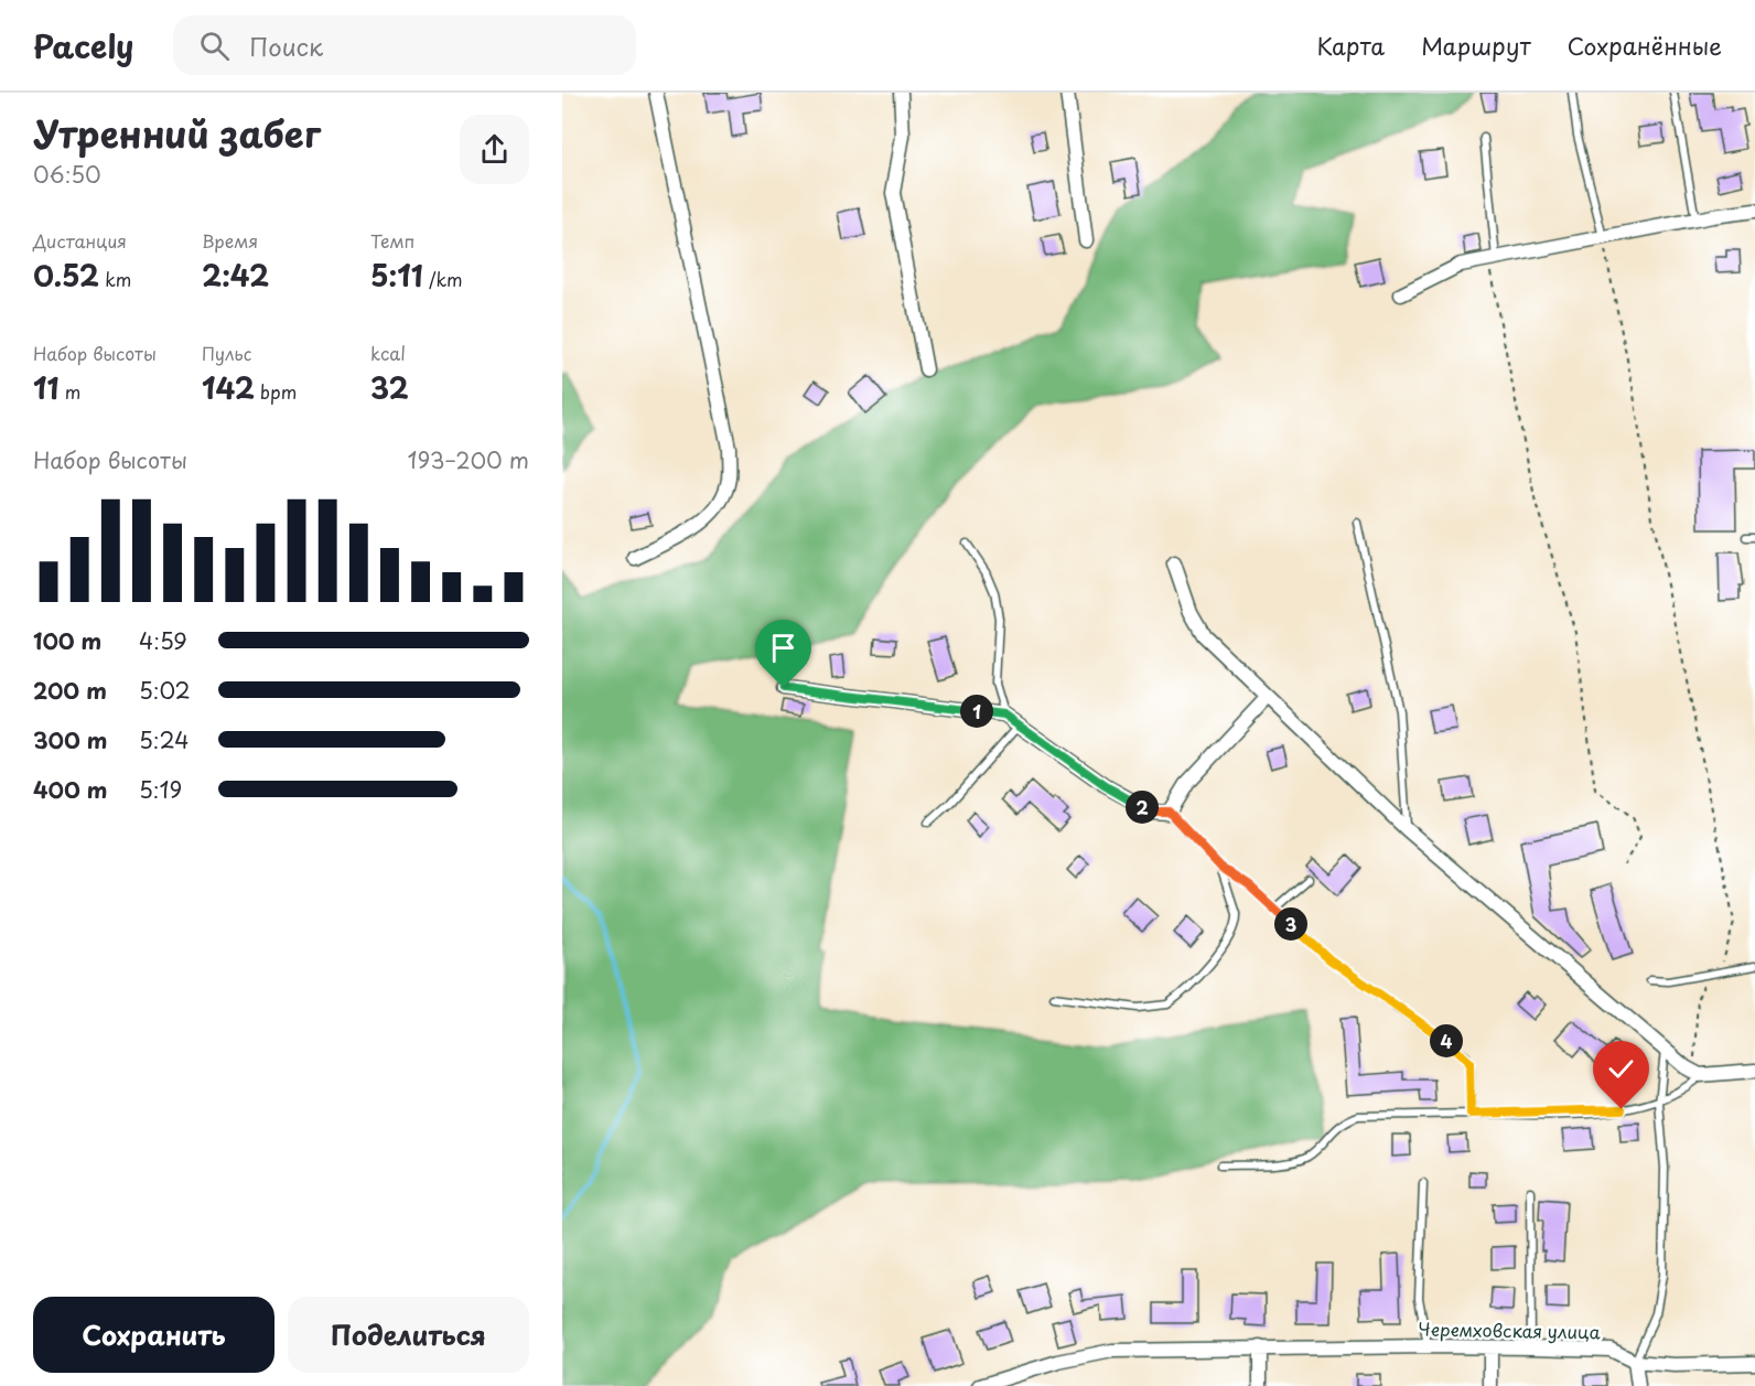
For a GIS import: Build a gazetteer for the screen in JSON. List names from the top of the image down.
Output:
{
  "streets": {
    "street": ["Черемховская улица"]
  },
  "page": {
    "header": "Pacely",
    "search": "Поиск",
    "nav": ["Карта", "Маршрут", "Сохранённые"],
    "heading": ["Утренний забег", "06:50"],
    "stats": [
      ["Дистанция", "0.52 km"],
      ["Время", "2:42"],
      ["Темп", "5:11 /km"],
      ["Набор высоты", "11 m"],
      ["Пульс", "142 bpm"],
      ["kcal", "32"]
    ],
    "chart": ["Набор высоты", "193–200 m"],
    "list": [
      {
        "name": "100 m",
        "note": "4:59"
      },
      {
        "name": "200 m",
        "note": "5:02"
      },
      {
        "name": "300 m",
        "note": "5:24"
      },
      {
        "name": "400 m",
        "note": "5:19"
      }
    ],
    "pins": [
      "1",
      "2",
      "3",
      "4"
    ],
    "buttons": ["Сохранить", "Поделиться"]
  }
}
